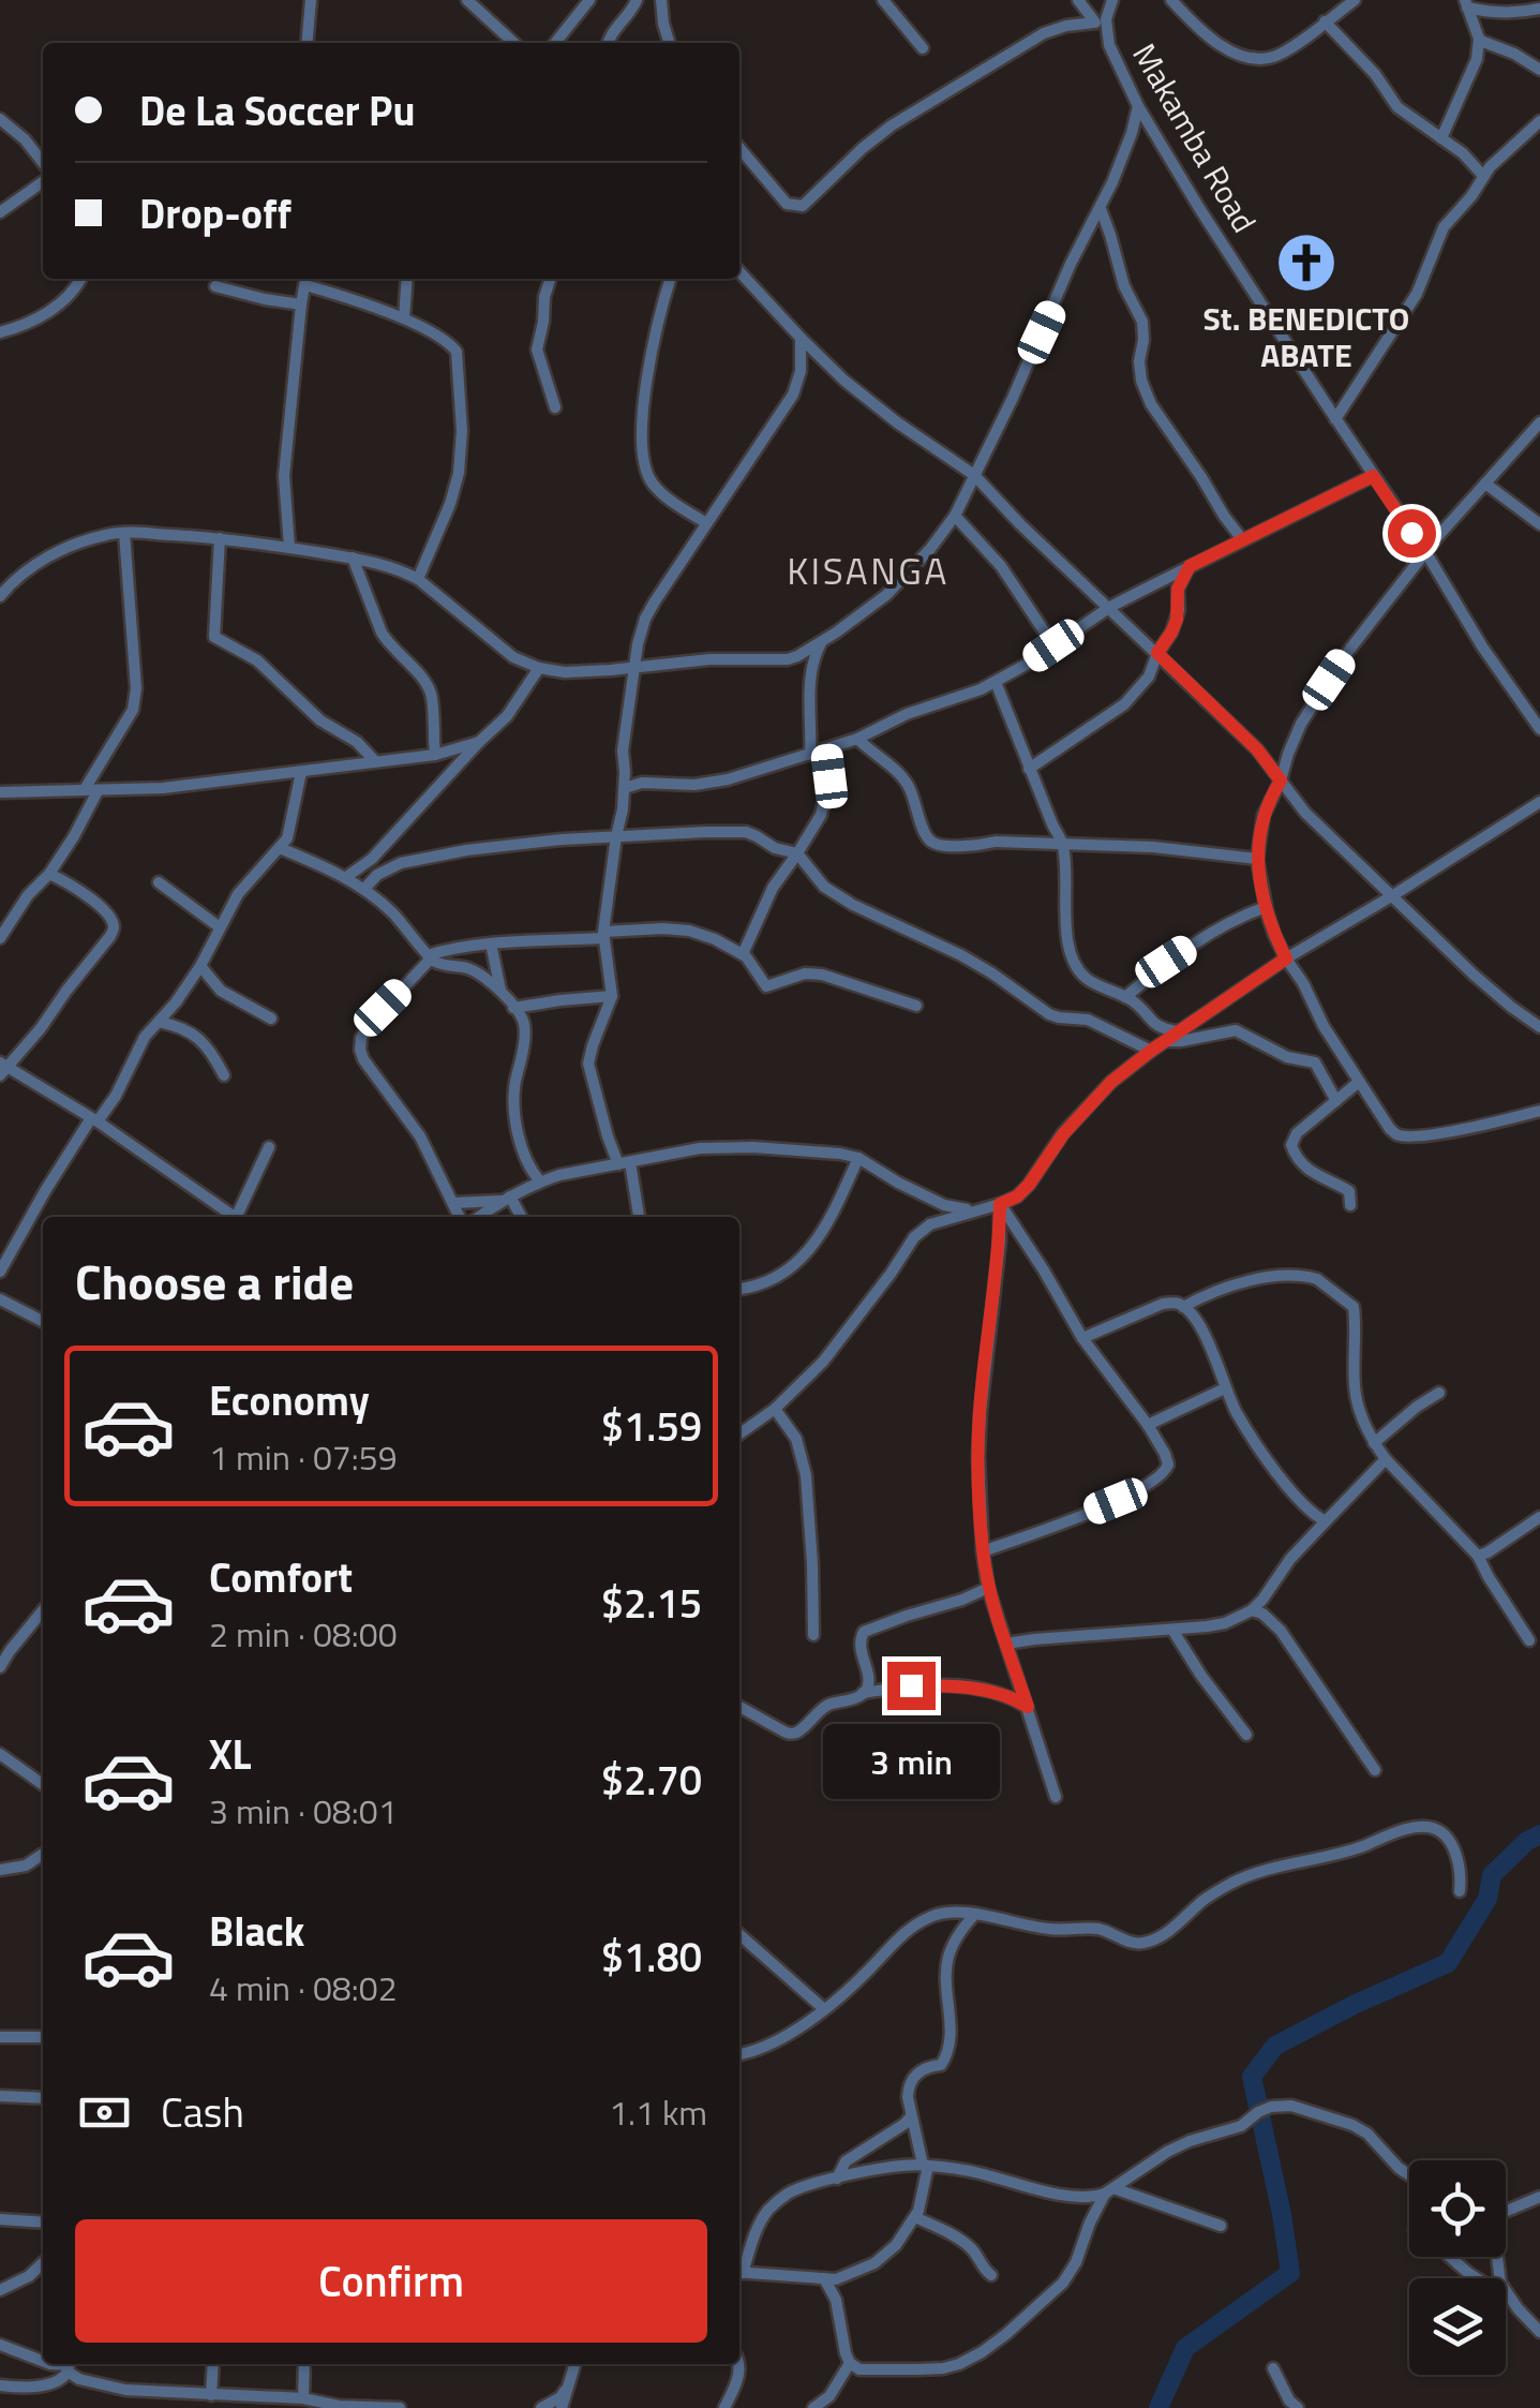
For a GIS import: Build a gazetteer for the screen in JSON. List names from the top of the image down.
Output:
{
  "streets": {
    "street": ["Makamba Road"]
  },
  "districts": ["KISANGA"],
  "places": {
    "church": ["St. BENEDICTO ABATE"]
  },
  "page": {
    "banner": ["De La Soccer Pu", "Drop-off"],
    "heading": "Choose a ride",
    "list": [
      {
        "name": "Economy",
        "note": "1 min · 07:59",
        "value": "$1.59"
      },
      {
        "name": "Comfort",
        "note": "2 min · 08:00",
        "value": "$2.15"
      },
      {
        "name": "XL",
        "note": "3 min · 08:01",
        "value": "$2.70"
      },
      {
        "name": "Black",
        "note": "4 min · 08:02",
        "value": "$1.80"
      }
    ],
    "bubble": "3 min",
    "pay": ["Cash", "1.1 km"],
    "buttons": "Confirm"
  }
}
